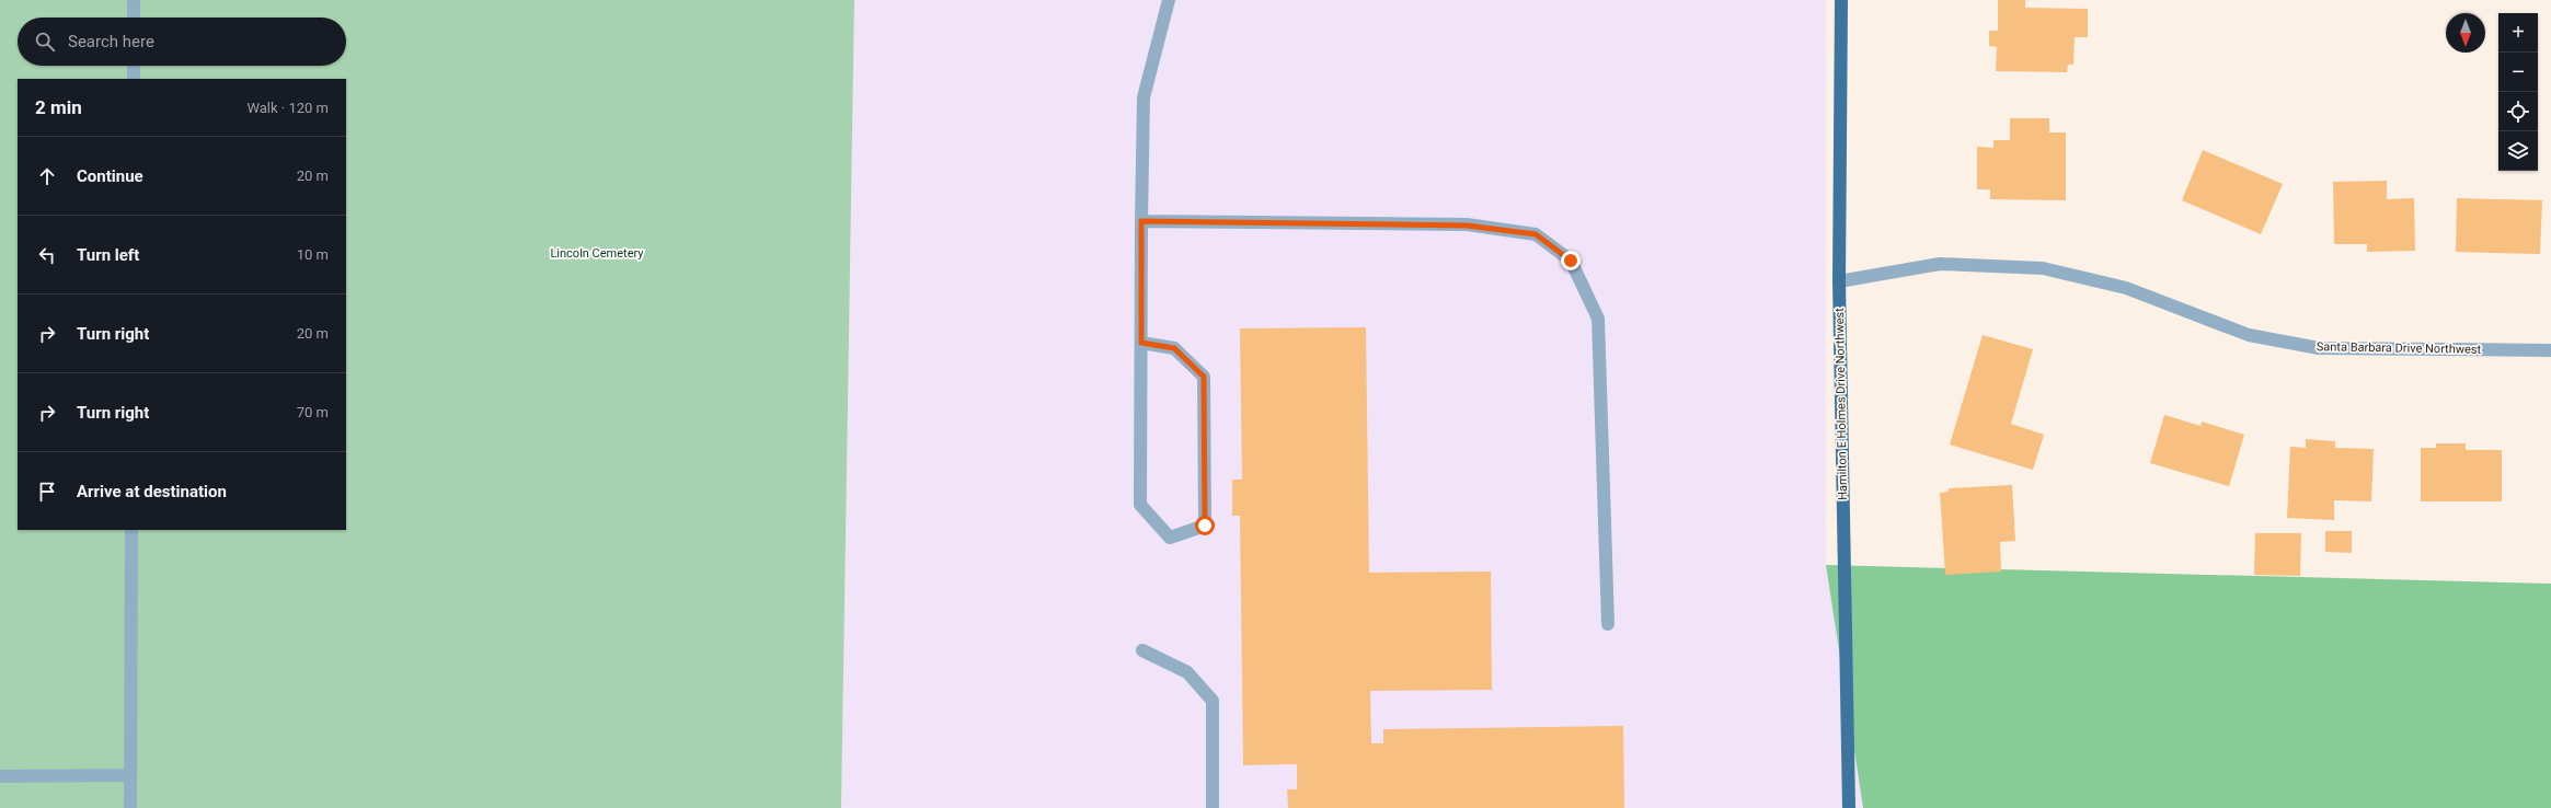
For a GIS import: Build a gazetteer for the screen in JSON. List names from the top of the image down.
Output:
{
  "streets": {
    "main road": ["Hamilton E Holmes Drive Northwest"],
    "street": ["Santa Barbara Drive Northwest"]
  },
  "crossings": [
    ["Santa Barbara Drive Northwest", "Hamilton E Holmes Drive Northwest"]
  ],
  "parks": ["Lincoln Cemetery"],
  "north": "bottom",
  "page": {
    "map_buttons": ["+", "−"],
    "search": "Search here",
    "heading": ["2 min", "Walk · 120 m"],
    "list": [
      ["Continue", "20 m"],
      ["Turn left", "10 m"],
      ["Turn right", "20 m"],
      ["Turn right", "70 m"],
      "Arrive at destination"
    ]
  }
}
